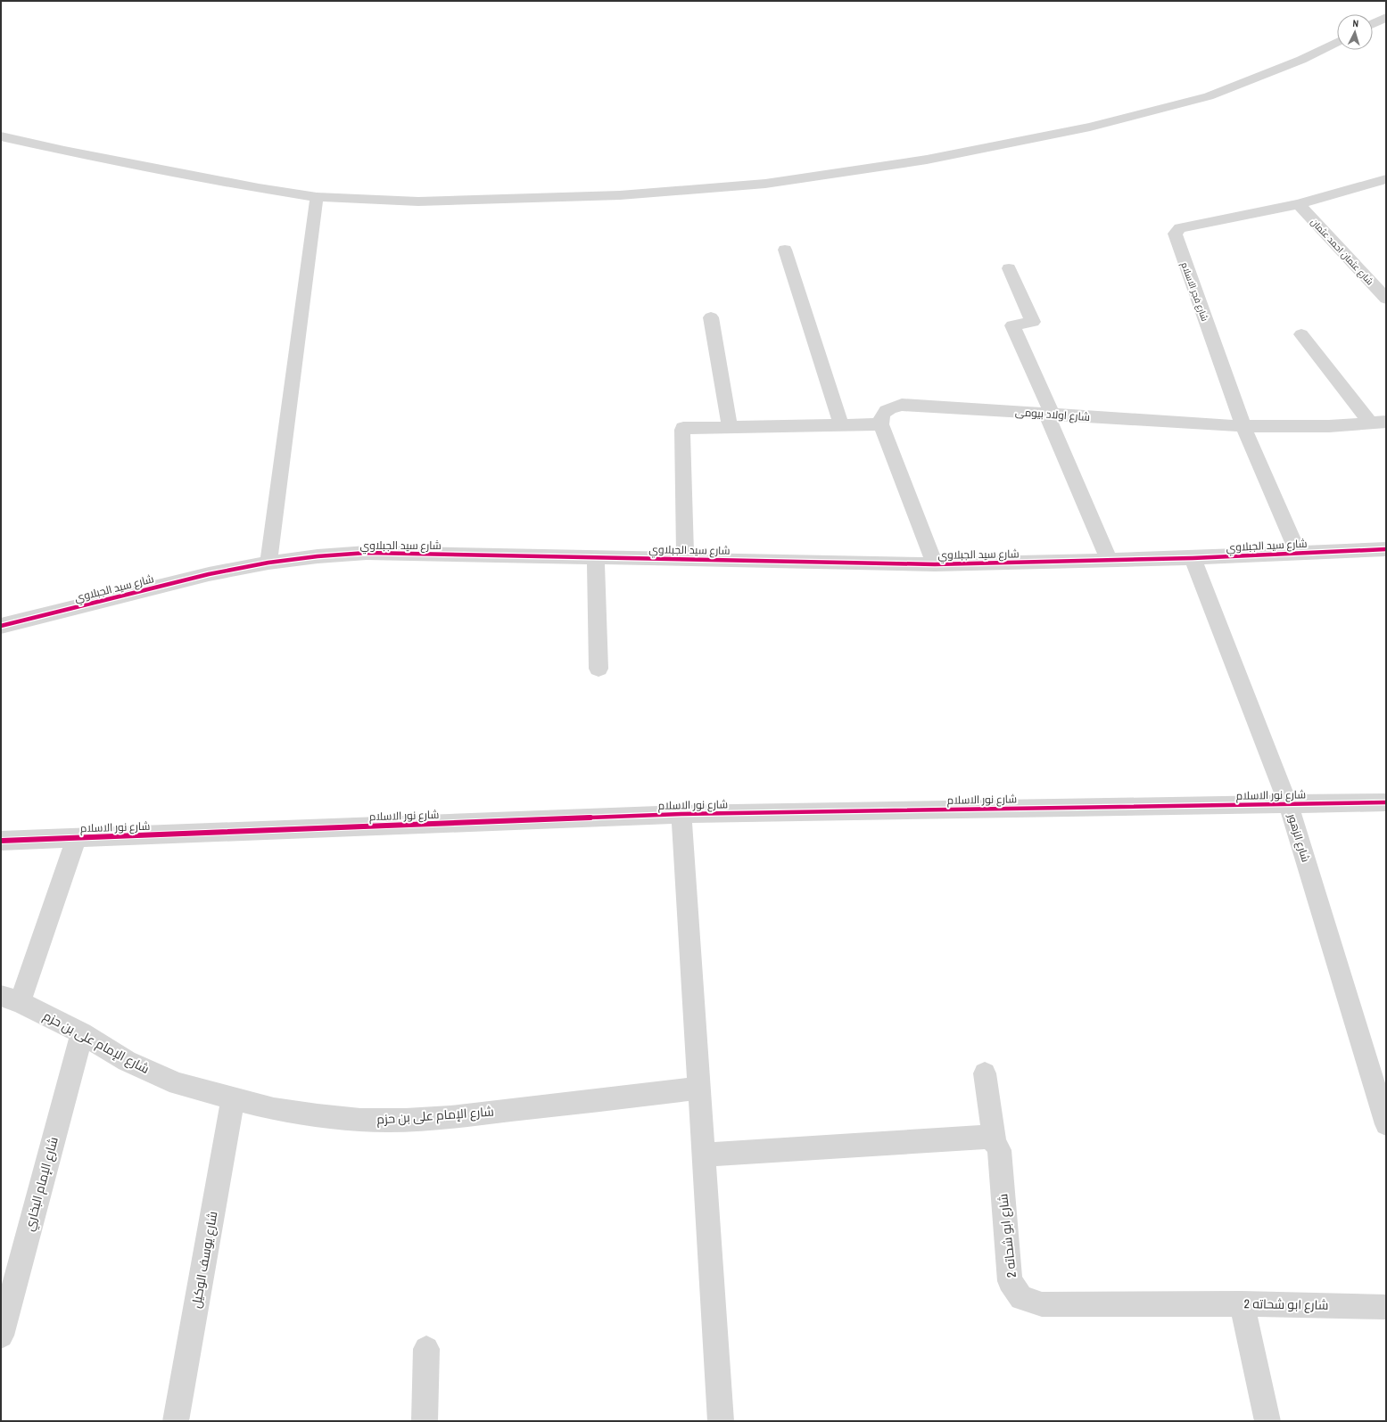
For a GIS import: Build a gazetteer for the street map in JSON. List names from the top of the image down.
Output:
{
  "streets": {
    "street": [
      "شارع عثمان احمد عثمان",
      "شارع فجر الاسلام",
      "شارع اولاد بيومى",
      "شارع سيد الجبلاوي",
      "شارع نور الاسلام",
      "شارع الزهور",
      "شارع الإمام على بن حزم",
      "شارع الإمام البخاري",
      "شارع ابو شحاته 2",
      "شارع يوسف الوكيل"
    ]
  },
  "crossings": [
    ["شارع عثمان احمد عثمان", "شارع فجر الاسلام"],
    ["شارع فجر الاسلام", "شارع اولاد بيومى"],
    ["شارع فجر الاسلام", "شارع سيد الجبلاوي"],
    ["شارع سيد الجبلاوي", "شارع الزهور"],
    ["شارع نور الاسلام", "شارع الزهور"],
    ["شارع الإمام على بن حزم", "شارع الإمام البخاري"],
    ["شارع الإمام على بن حزم", "شارع يوسف الوكيل"]
  ],
  "north": "top"
}
